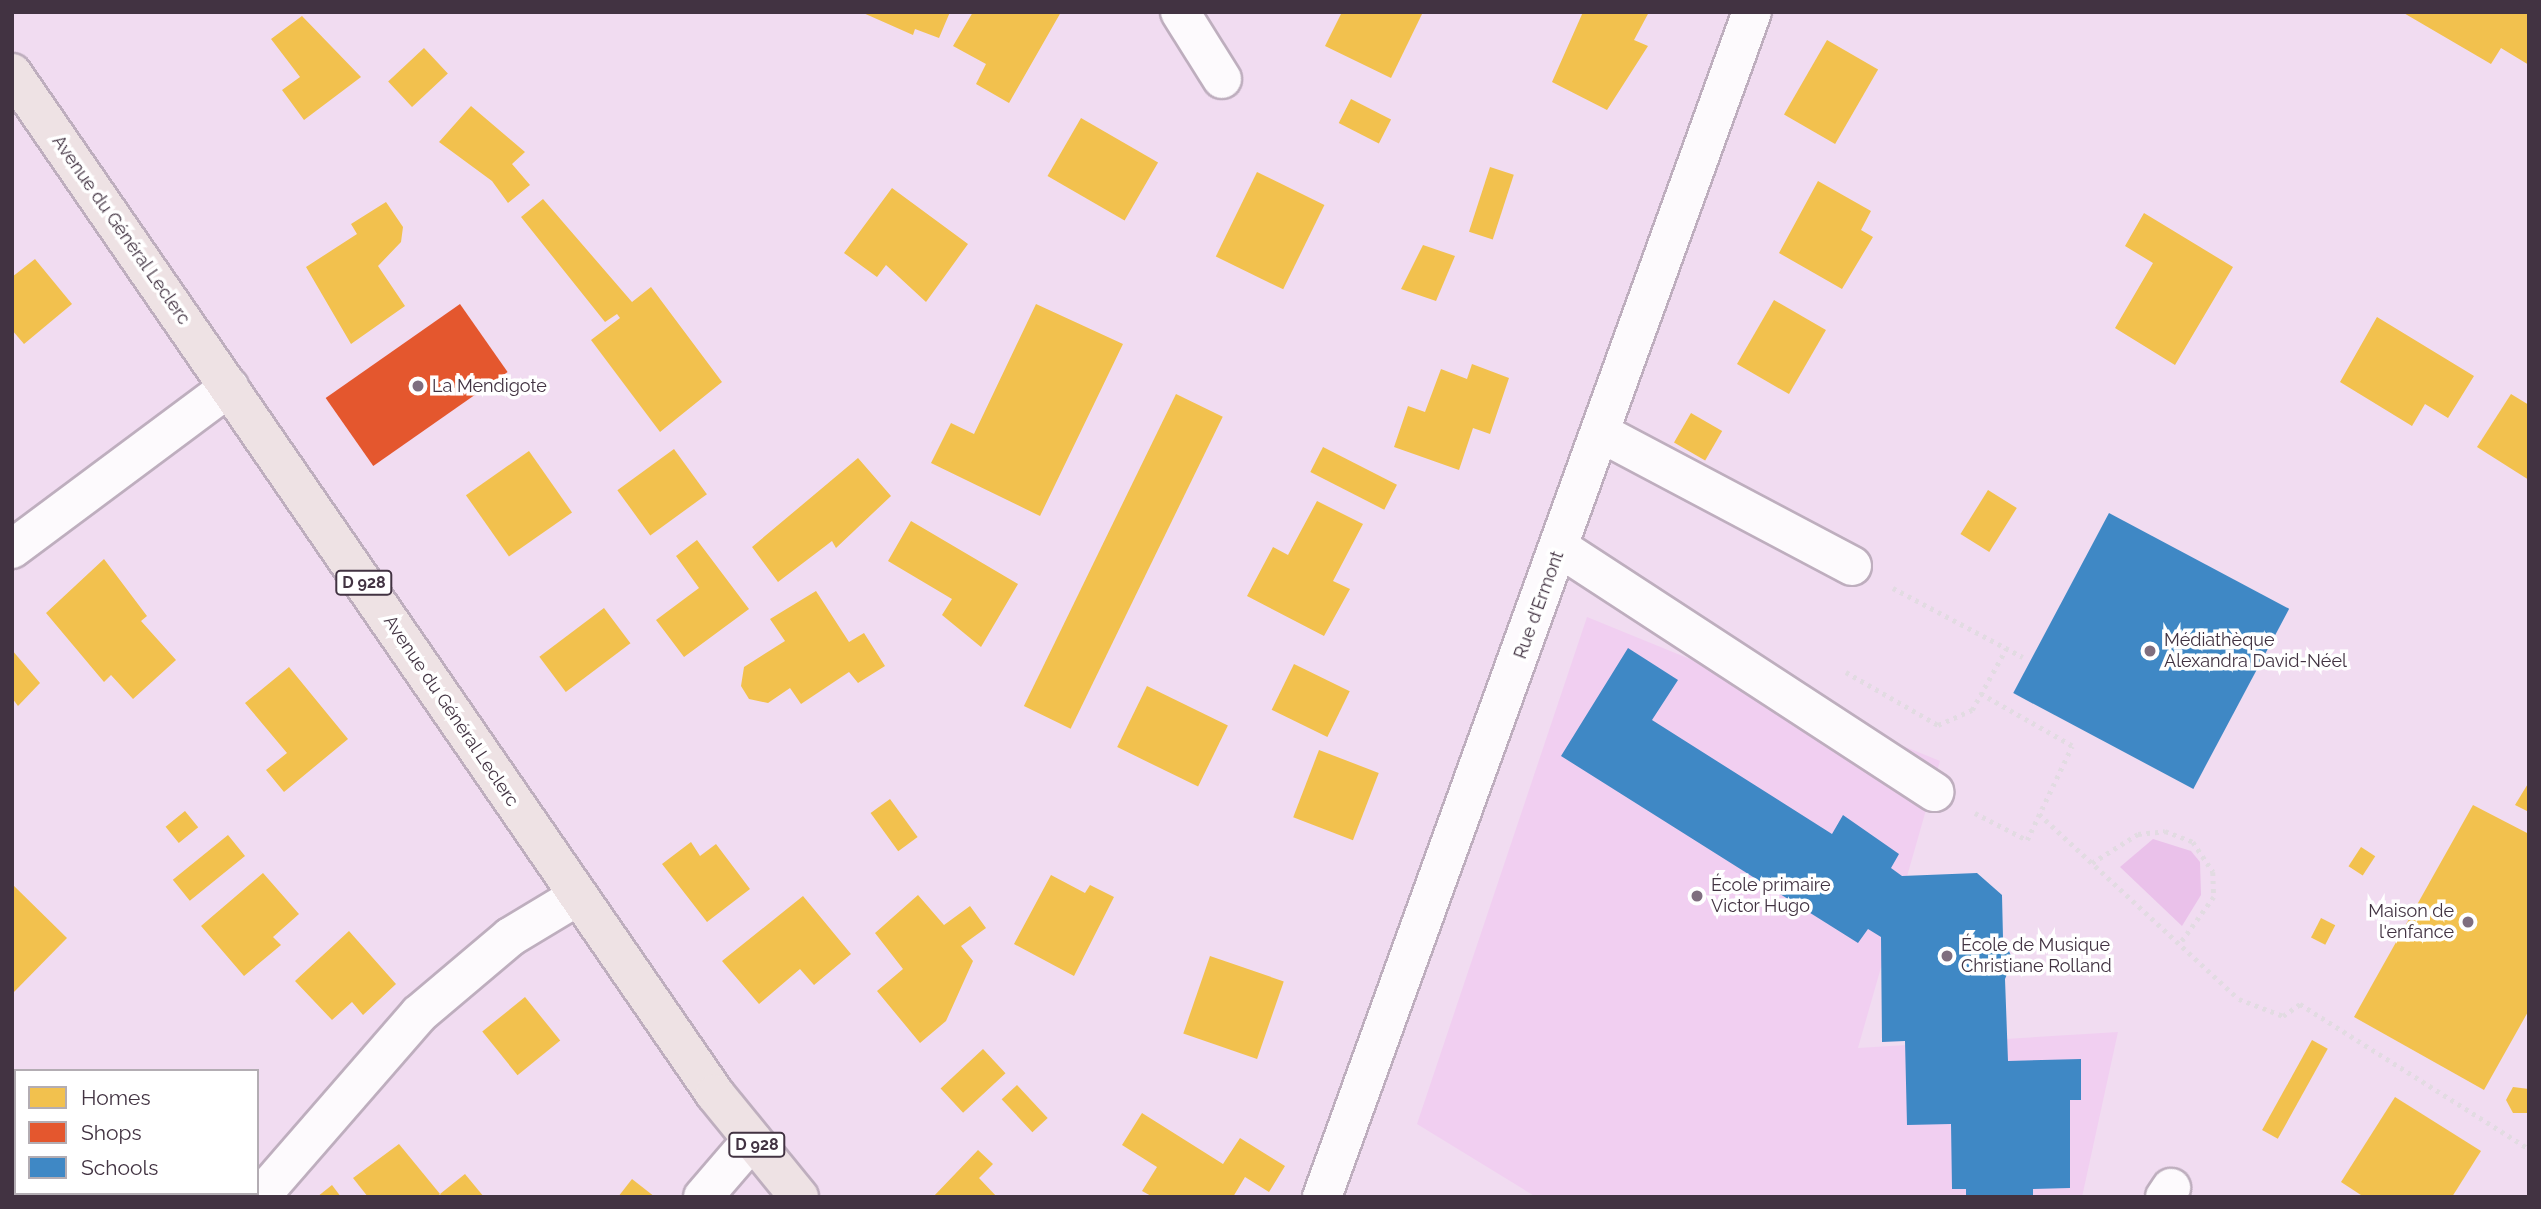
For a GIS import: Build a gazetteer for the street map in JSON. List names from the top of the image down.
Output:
{
  "streets": {
    "main road": ["Avenue du Général Leclerc", "D 928"],
    "street": ["Rue d'Ermont"]
  },
  "places": [
    "La Mendigote",
    "Médiathèque Alexandra David-Néel",
    "École primaire Victor Hugo",
    "Maison de l'enfance",
    "École de Musique Christiane Rolland"
  ],
  "legend": ["Homes", "Shops", "Schools"]
}
